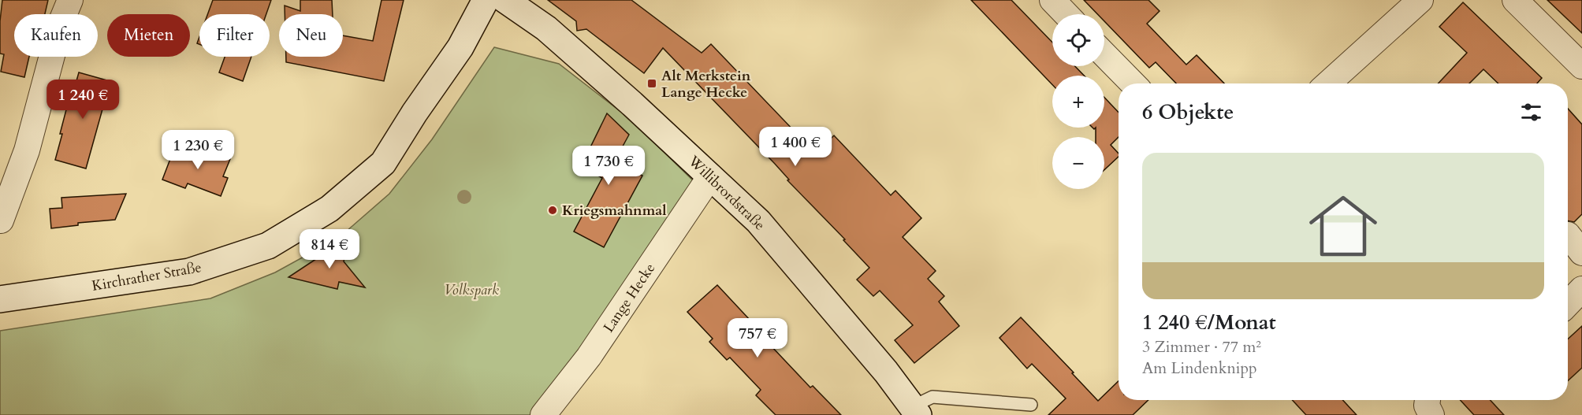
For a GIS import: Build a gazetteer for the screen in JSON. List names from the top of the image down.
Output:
{
  "streets": {
    "street": ["Willibrordstraße", "Kirchrather Straße", "Lange Hecke"]
  },
  "crossings": [
    ["Willibrordstraße", "Lange Hecke"]
  ],
  "parks": ["Volkspark"],
  "places": {
    "transit": ["Alt Merkstein Lange Hecke"],
    "other": ["Kriegsmahnmal"]
  },
  "page": {
    "map_buttons": ["+", "−"],
    "chip": [
      "Kaufen",
      "Mieten",
      "Filter",
      "Neu"
    ],
    "price": [
      "1 240 €",
      "1 400 €",
      "1 230 €",
      "1 730 €",
      "814 €",
      "757 €"
    ],
    "heading": "6 Objekte",
    "list": [
      {
        "name": "1 240 €/Monat",
        "note": "3 Zimmer · 77 m² · Am Lindenknipp"
      }
    ]
  }
}
